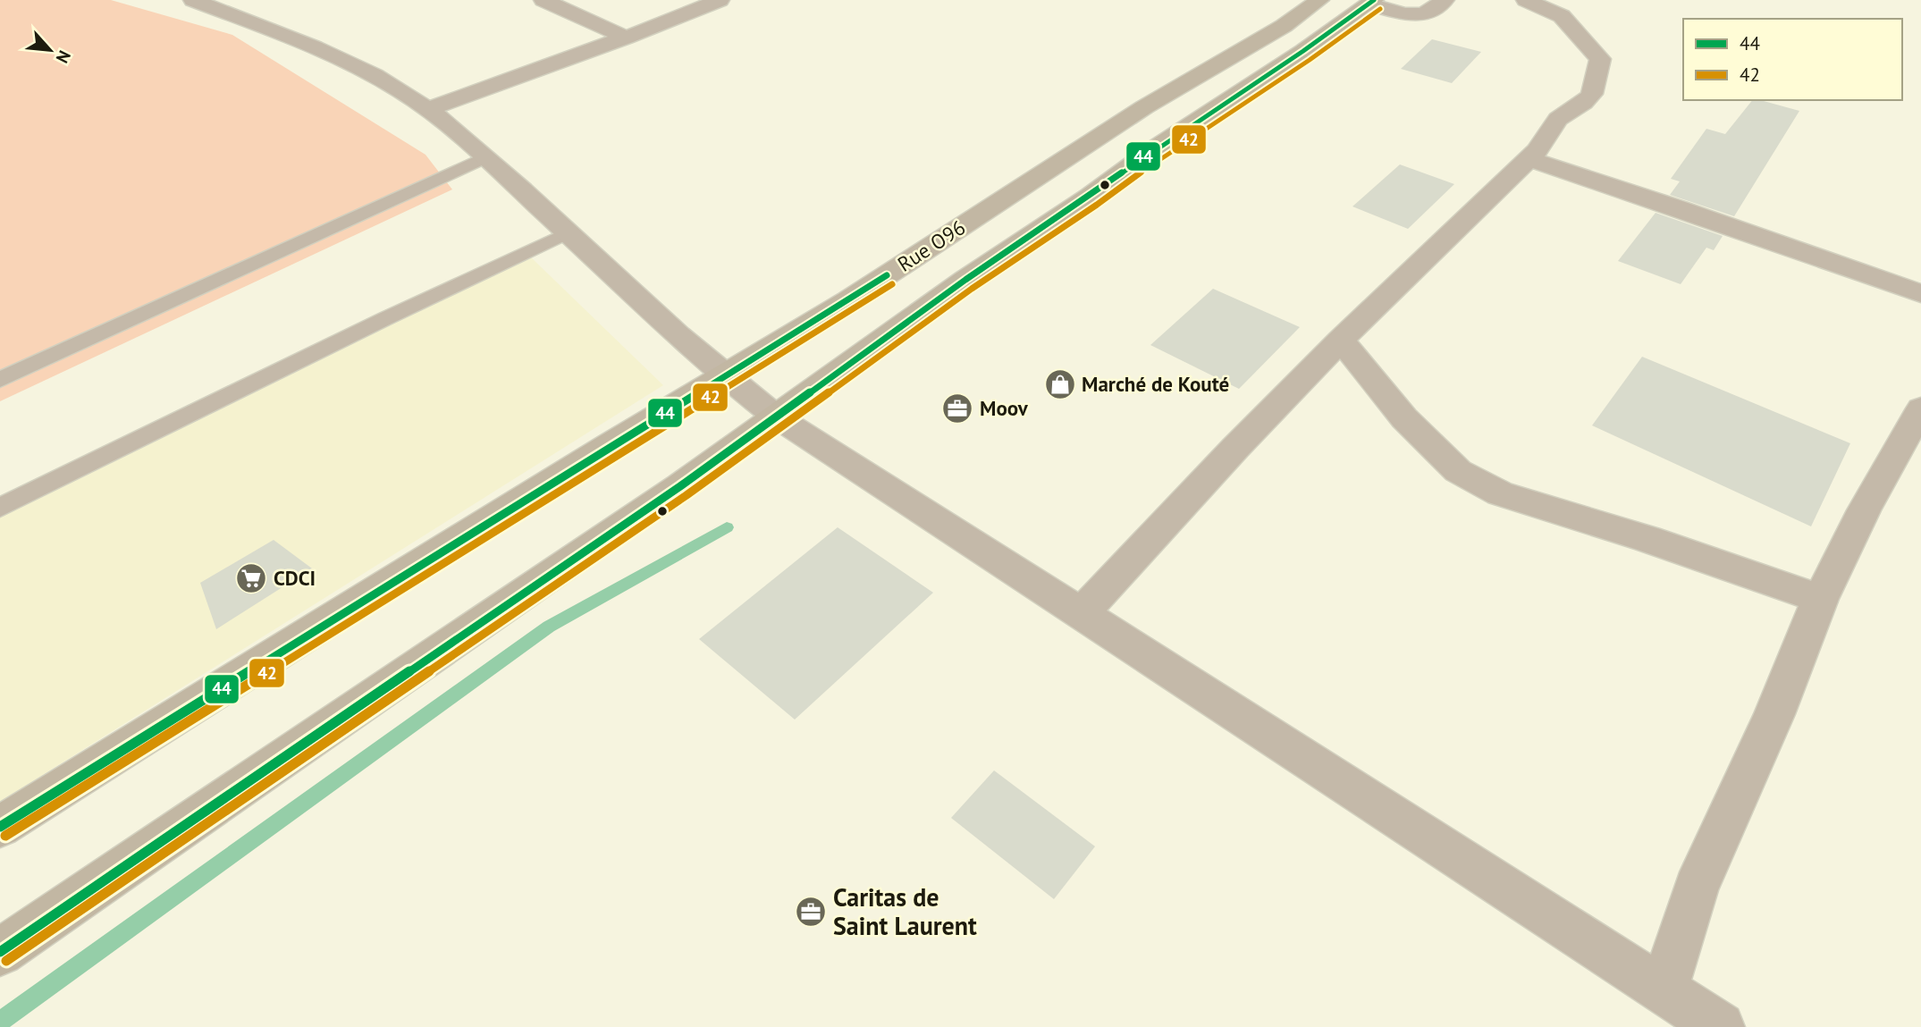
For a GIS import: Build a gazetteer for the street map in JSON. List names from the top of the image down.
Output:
{
  "streets": {
    "main road": ["Rue O96"]
  },
  "places": {
    "shop": ["Marché de Kouté"],
    "office": ["Moov", "Caritas de Saint Laurent"],
    "supermarket": ["CDCI"]
  },
  "lines": ["transit line 44", "transit line 42"],
  "legend": ["44", "42"],
  "north": "bottom right"
}
